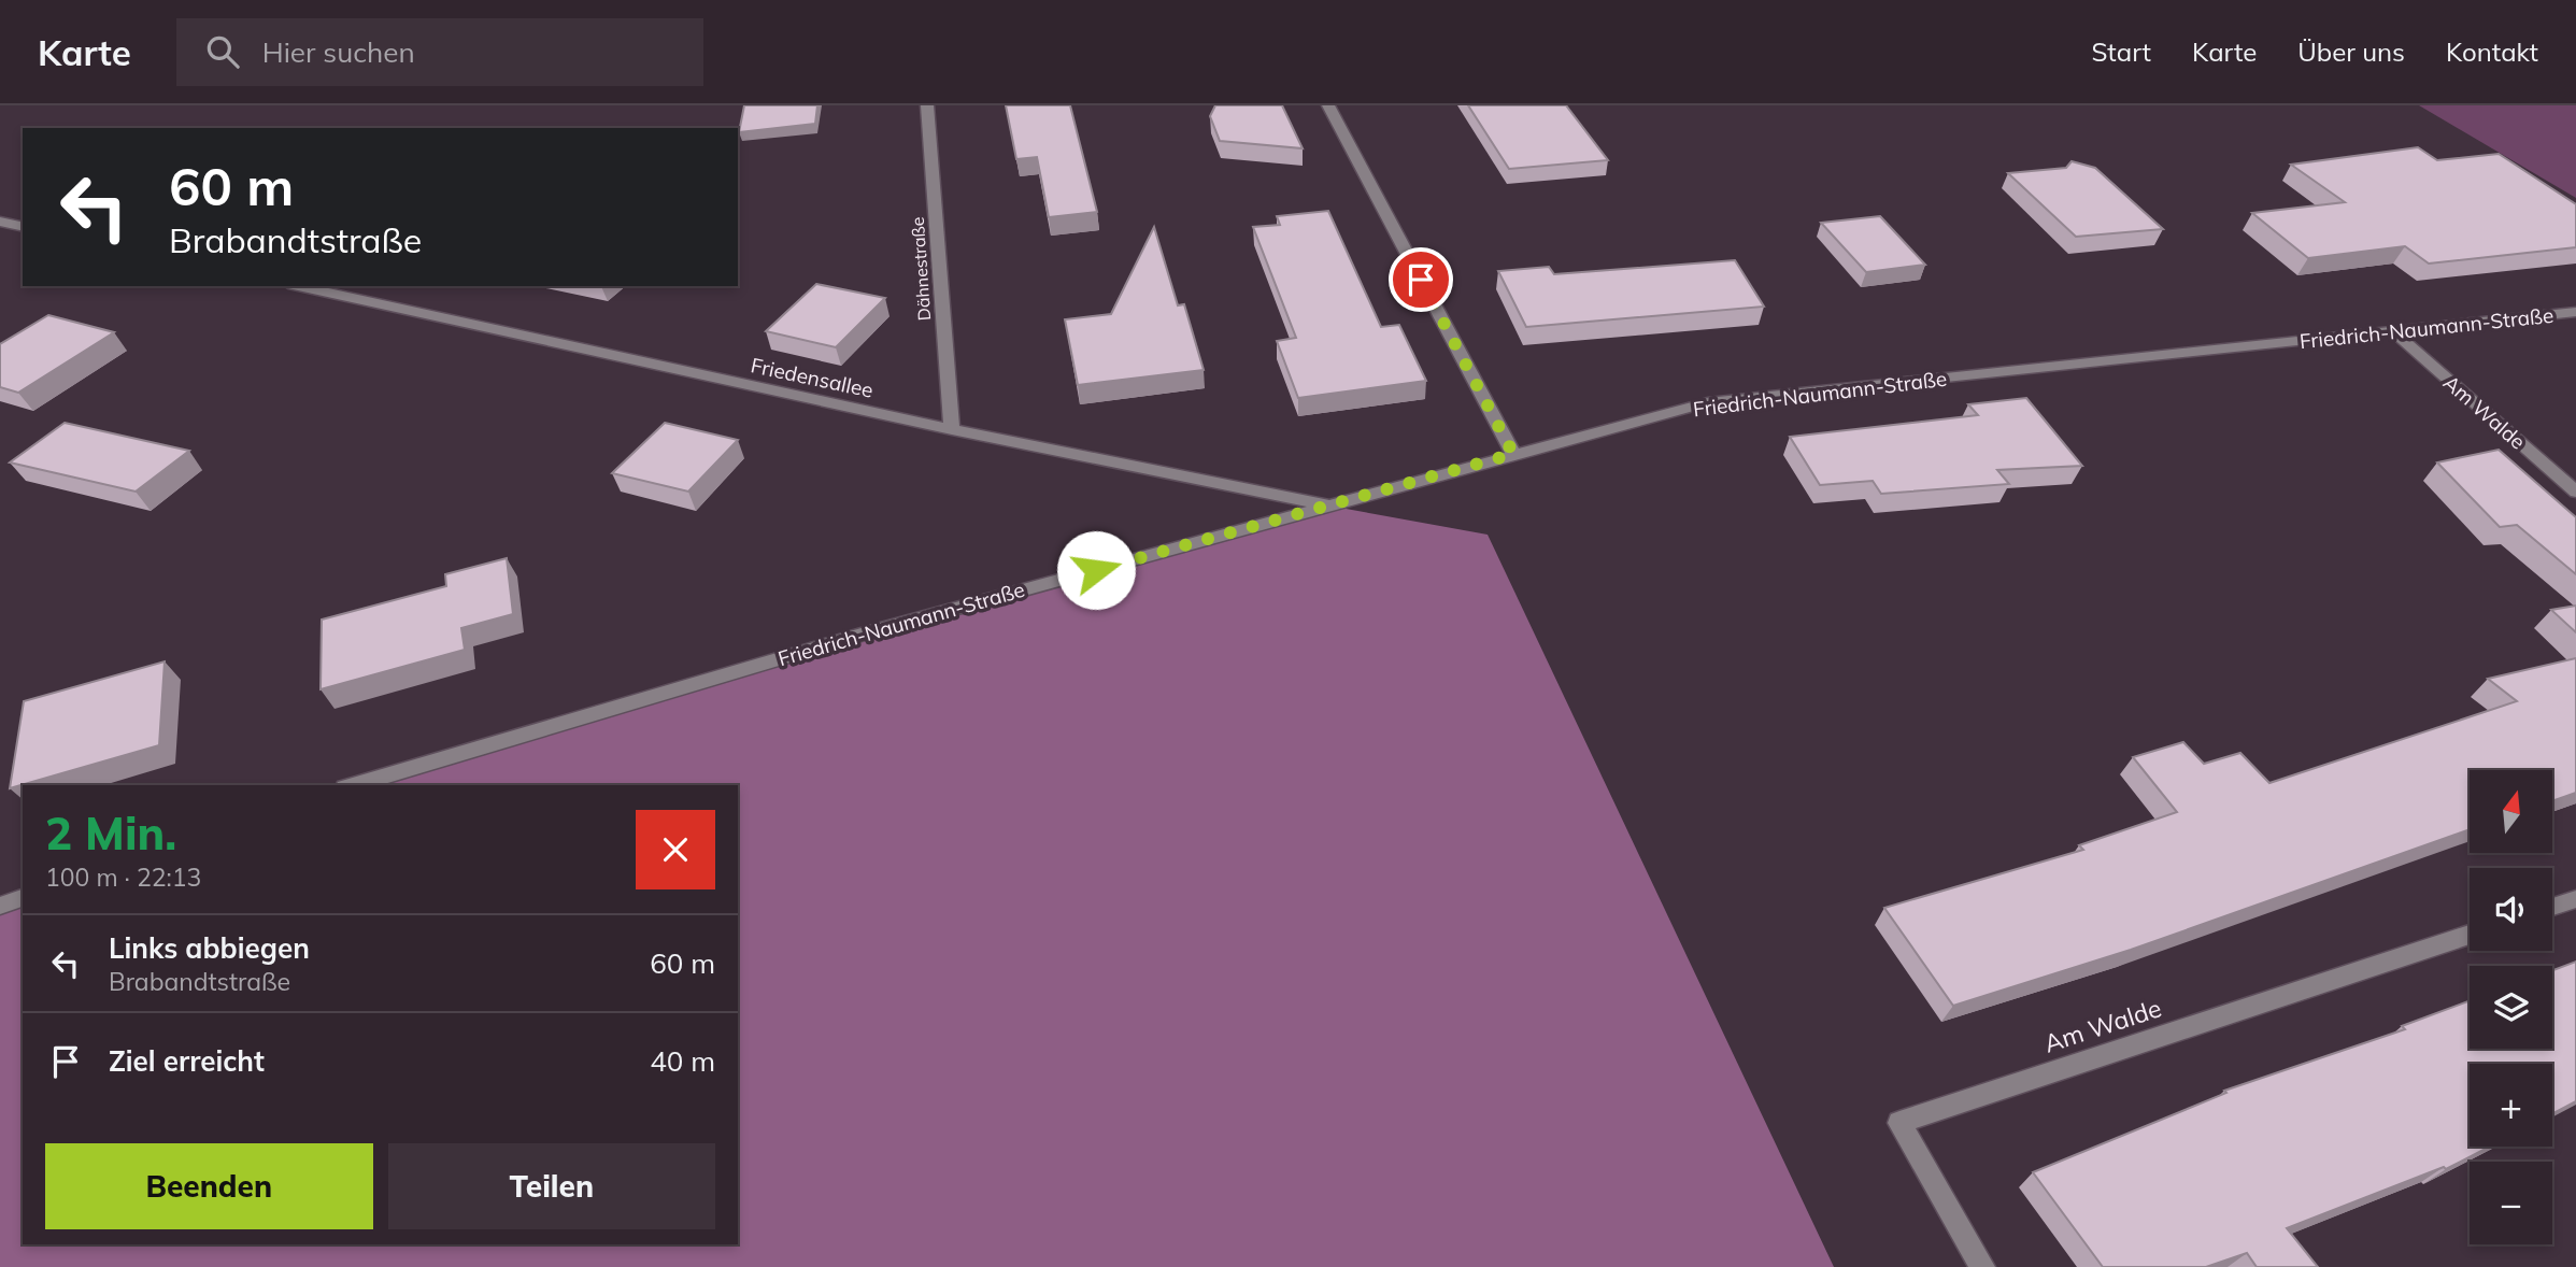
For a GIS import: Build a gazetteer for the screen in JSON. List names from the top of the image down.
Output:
{
  "streets": {
    "street": [
      "Dähnestraße",
      "Friedrich-Naumann-Straße",
      "Friedensallee",
      "Am Walde"
    ]
  },
  "crossings": [
    ["Dähnestraße", "Friedensallee"],
    ["Friedrich-Naumann-Straße", "Friedensallee"],
    ["Friedrich-Naumann-Straße", "Am Walde"]
  ],
  "north": "top",
  "page": {
    "header": "Karte",
    "search": "Hier suchen",
    "nav": [
      "Start",
      "Karte",
      "Über uns",
      "Kontakt"
    ],
    "turn": ["60 m", "Brabandtstraße"],
    "map_buttons": ["+", "−"],
    "heading": ["2 Min.", "100 m · 22:13"],
    "list": [
      {
        "name": "Links abbiegen",
        "note": "Brabandtstraße",
        "value": "60 m"
      },
      {
        "name": "Ziel erreicht",
        "value": "40 m"
      }
    ],
    "buttons": ["Beenden", "Teilen"]
  }
}
